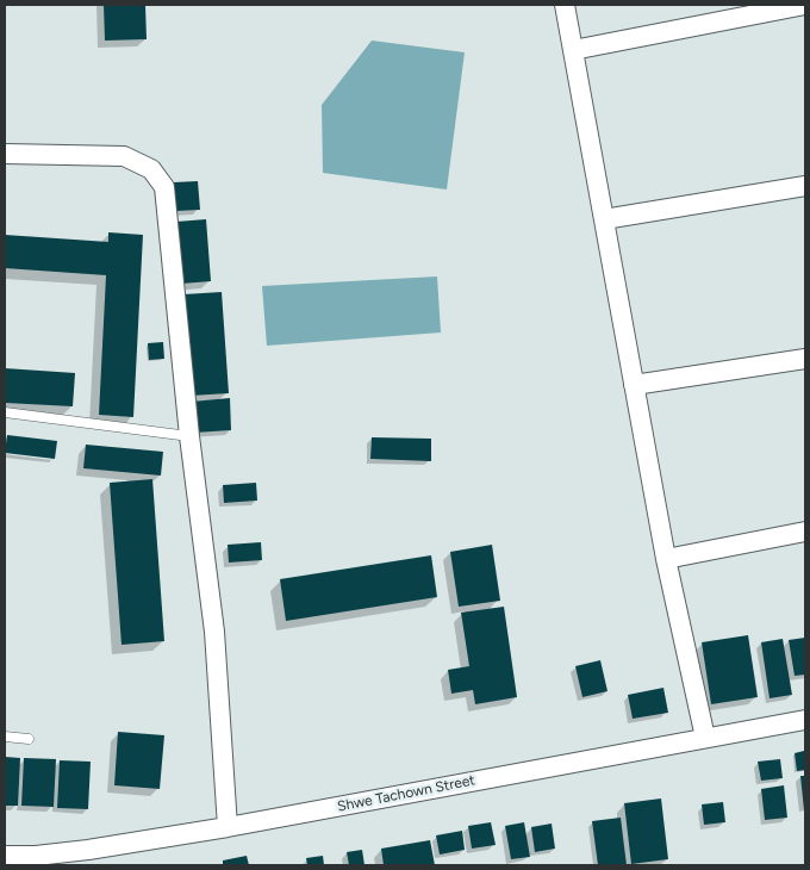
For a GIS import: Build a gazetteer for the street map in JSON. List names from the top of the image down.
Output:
{
  "streets": {
    "street": ["Shwe Tachown Street"]
  }
}
